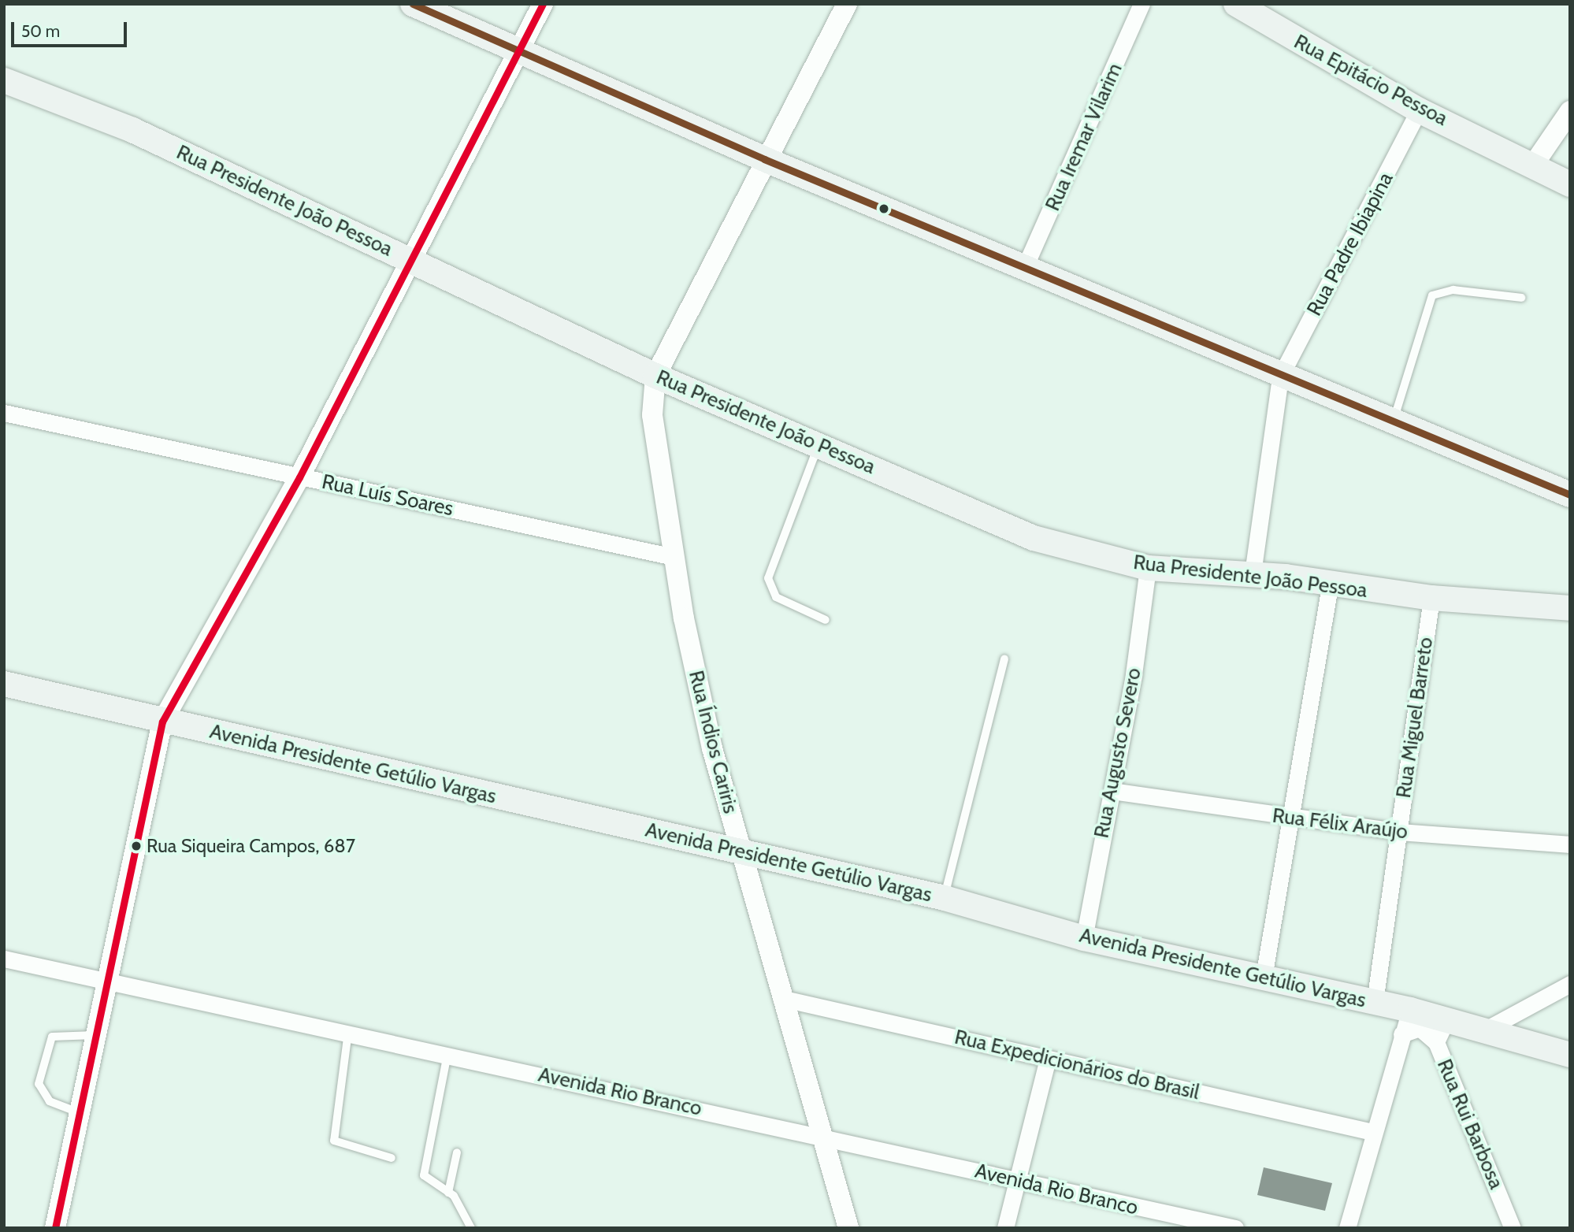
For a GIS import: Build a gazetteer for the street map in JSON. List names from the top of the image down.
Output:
{
  "streets": {
    "main road": ["Rua Epitácio Pessoa", "Rua Presidente João Pessoa", "Avenida Presidente Getúlio Vargas"],
    "street": [
      "Rua Iremar Vilarim",
      "Rua Padre Ibiapina",
      "Rua Luís Soares",
      "Rua Miguel Barreto",
      "Rua Índios Cariris",
      "Rua Augusto Severo",
      "Rua Félix Araújo",
      "Rua Expedicionários do Brasil",
      "Avenida Rio Branco",
      "Rua Rui Barbosa"
    ]
  },
  "crossings": [
    ["Rua Epitácio Pessoa", "Rua Padre Ibiapina"],
    ["Rua Presidente João Pessoa", "Rua Padre Ibiapina"],
    ["Rua Presidente João Pessoa", "Rua Miguel Barreto"],
    ["Rua Presidente João Pessoa", "Rua Índios Cariris"],
    ["Rua Presidente João Pessoa", "Rua Augusto Severo"],
    ["Rua Luís Soares", "Rua Índios Cariris"],
    ["Rua Miguel Barreto", "Avenida Presidente Getúlio Vargas"],
    ["Rua Miguel Barreto", "Rua Félix Araújo"],
    ["Rua Índios Cariris", "Avenida Presidente Getúlio Vargas"],
    ["Rua Índios Cariris", "Rua Expedicionários do Brasil"],
    ["Rua Índios Cariris", "Avenida Rio Branco"],
    ["Rua Augusto Severo", "Avenida Presidente Getúlio Vargas"],
    ["Rua Augusto Severo", "Rua Félix Araújo"],
    ["Avenida Presidente Getúlio Vargas", "Rua Rui Barbosa"]
  ],
  "places": ["Rua Siqueira Campos, 687"],
  "scale_bar": "50 m"
}
